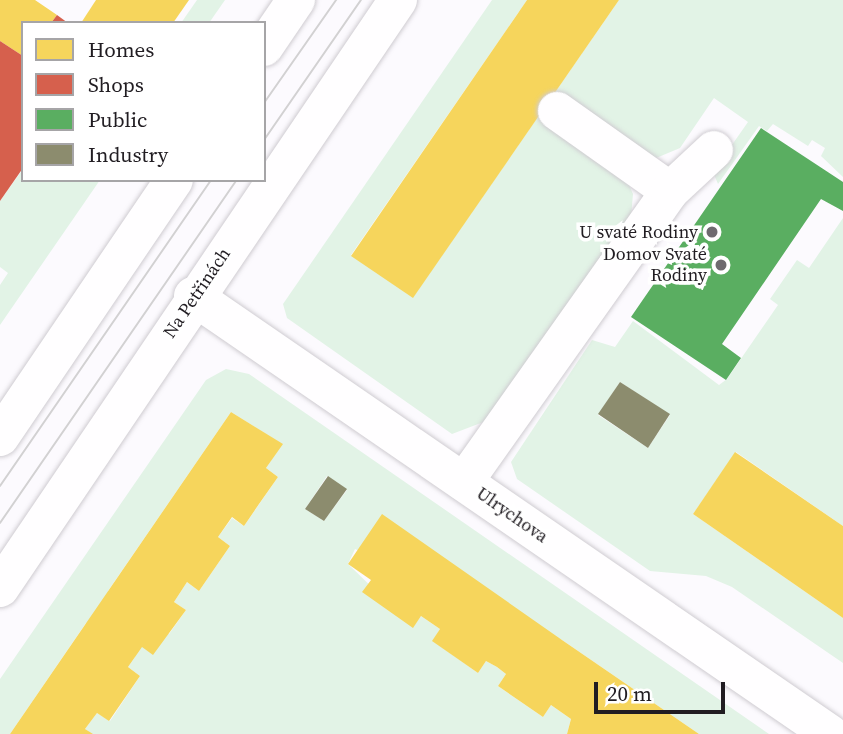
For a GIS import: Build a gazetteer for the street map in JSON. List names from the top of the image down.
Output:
{
  "streets": {
    "street": ["Na Petřinách", "Ulrychova"]
  },
  "crossings": [
    ["Na Petřinách", "Ulrychova"]
  ],
  "places": ["U svaté Rodiny", "Domov Svaté Rodiny"],
  "legend": [
    "Homes",
    "Shops",
    "Public",
    "Industry"
  ],
  "scale_bar": "20 m"
}
